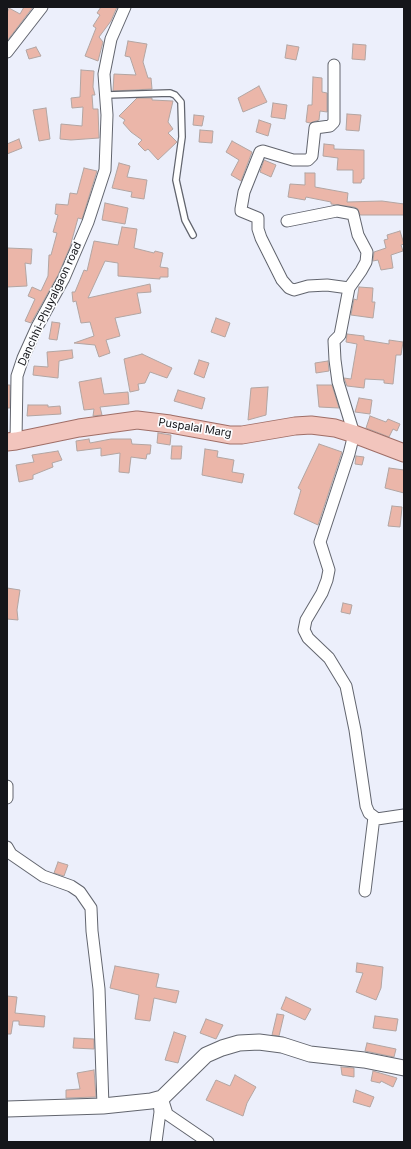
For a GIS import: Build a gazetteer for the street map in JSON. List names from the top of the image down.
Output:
{
  "streets": {
    "main road": ["Puspalal Marg"],
    "street": ["Danchhi-Phuyalgaon road"]
  },
  "crossings": [
    ["Danchhi-Phuyalgaon road", "Puspalal Marg"]
  ]
}
